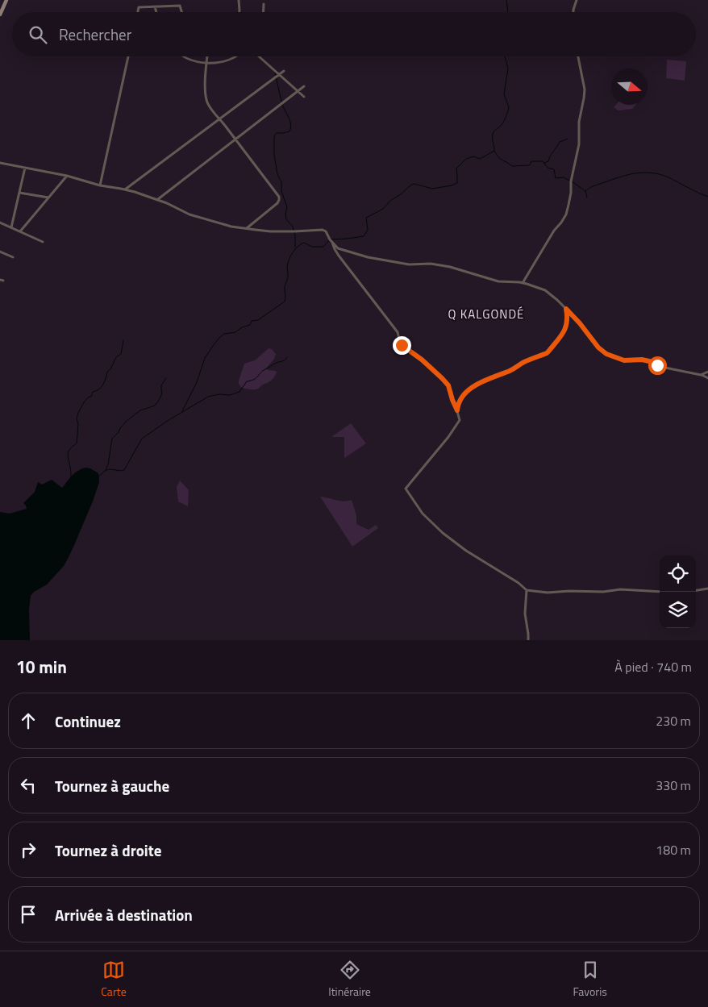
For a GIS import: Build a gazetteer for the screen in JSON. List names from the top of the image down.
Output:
{
  "districts": ["Q KALGONDÉ"],
  "north": "right",
  "page": {
    "search": "Rechercher",
    "heading": ["10 min", "À pied · 740 m"],
    "list": [
      ["Continuez", "230 m"],
      ["Tournez à gauche", "330 m"],
      ["Tournez à droite", "180 m"],
      "Arrivée à destination"
    ],
    "nav": ["Carte", "Itinéraire", "Favoris"]
  }
}
